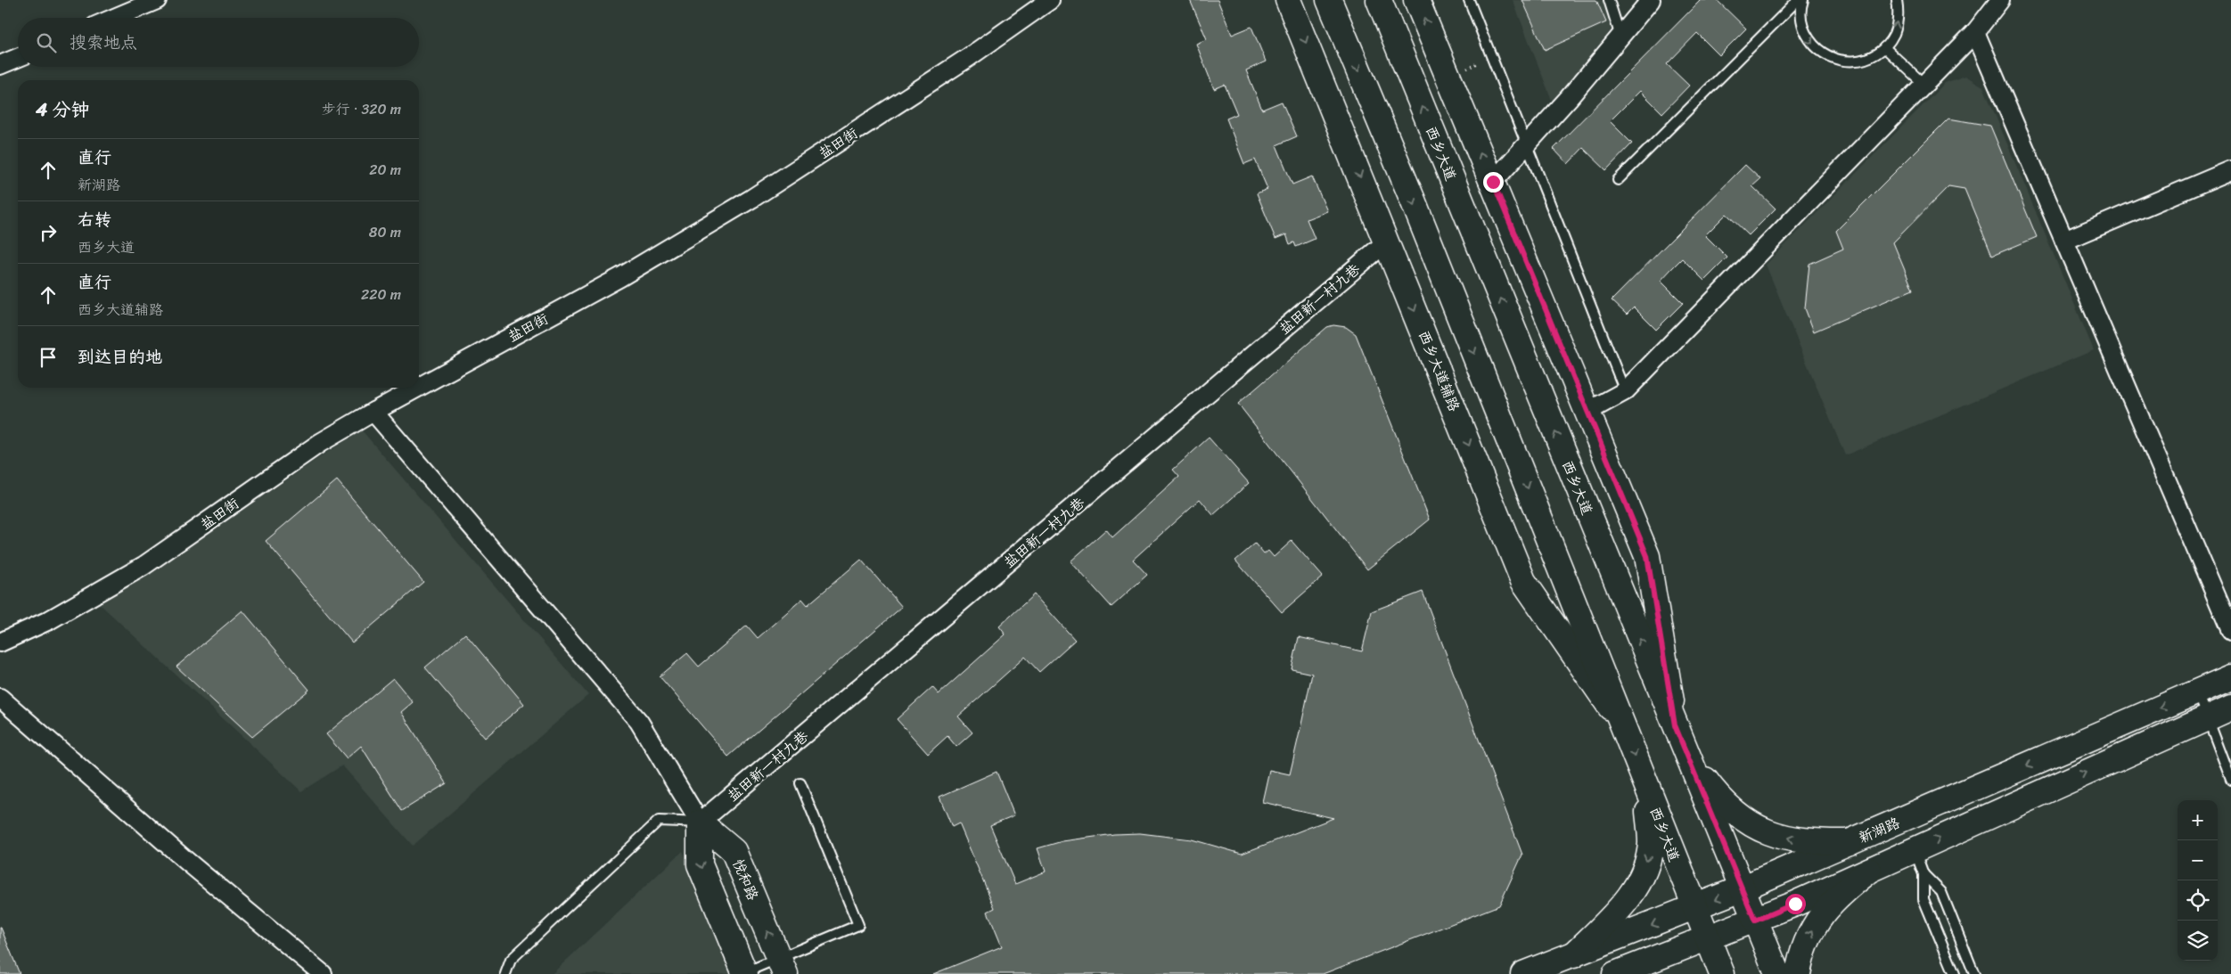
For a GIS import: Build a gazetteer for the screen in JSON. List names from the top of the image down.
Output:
{
  "streets": {
    "main road": [
      "西乡大道",
      "西乡大道辅路",
      "新湖路",
      "悦和路"
    ],
    "street": ["盐田街", "盐田新一村九巷"]
  },
  "crossings": [
    ["西乡大道", "西乡大道辅路"],
    ["西乡大道", "新湖路"],
    ["盐田新一村九巷", "西乡大道辅路"],
    ["盐田新一村九巷", "悦和路"]
  ],
  "page": {
    "search": "搜索地点",
    "heading": ["4 分钟", "步行 · 320 m"],
    "list": [
      ["直行", "新湖路", "20 m"],
      ["右转", "西乡大道", "80 m"],
      ["直行", "西乡大道辅路", "220 m"],
      "到达目的地"
    ],
    "map_buttons": ["+", "−"]
  }
}
